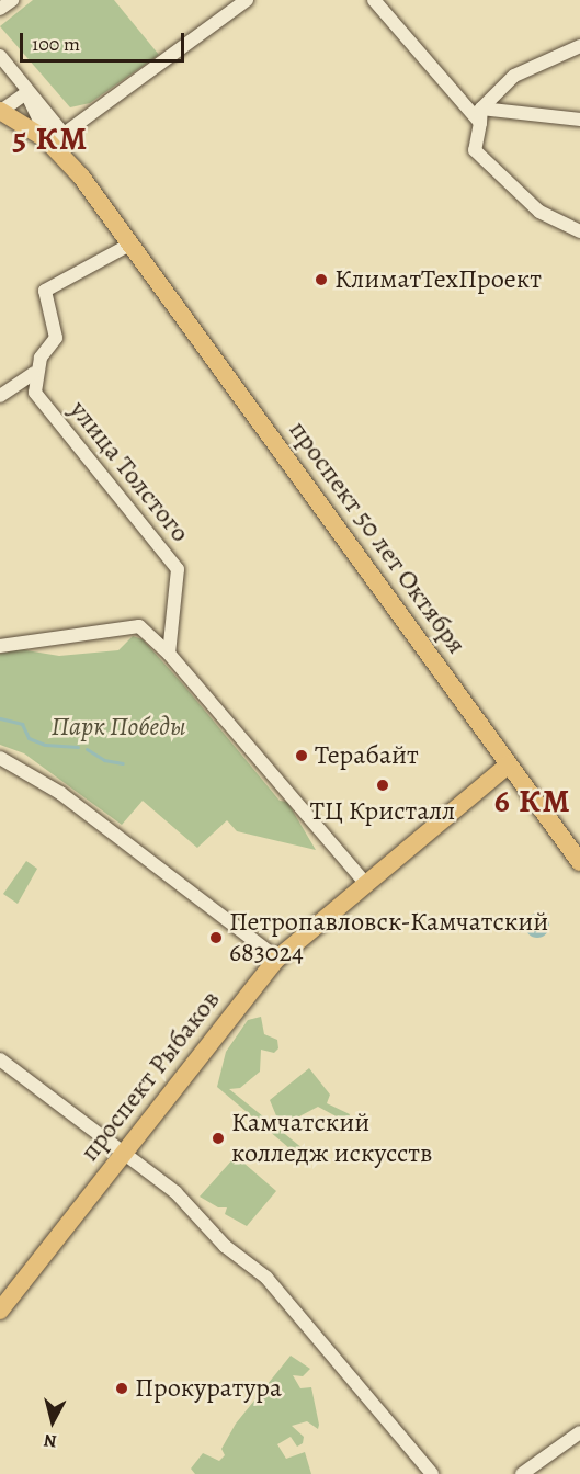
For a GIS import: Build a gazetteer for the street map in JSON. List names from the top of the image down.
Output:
{
  "streets": {
    "main road": ["проспект 50 лет Октября", "проспект Рыбаков"],
    "street": ["улица Толстого"]
  },
  "crossings": [
    ["проспект 50 лет Октября", "проспект Рыбаков"]
  ],
  "districts": ["5 КМ", "6 КМ"],
  "parks": ["Парк Победы"],
  "places": [
    "КлиматТехПроект",
    "Терабайт",
    "ТЦ Кристалл",
    "Петропавловск-Камчатский 683024",
    "Камчатский колледж искусств",
    "Прокуратура"
  ],
  "scale_bar": "100 m",
  "north": "bottom"
}
